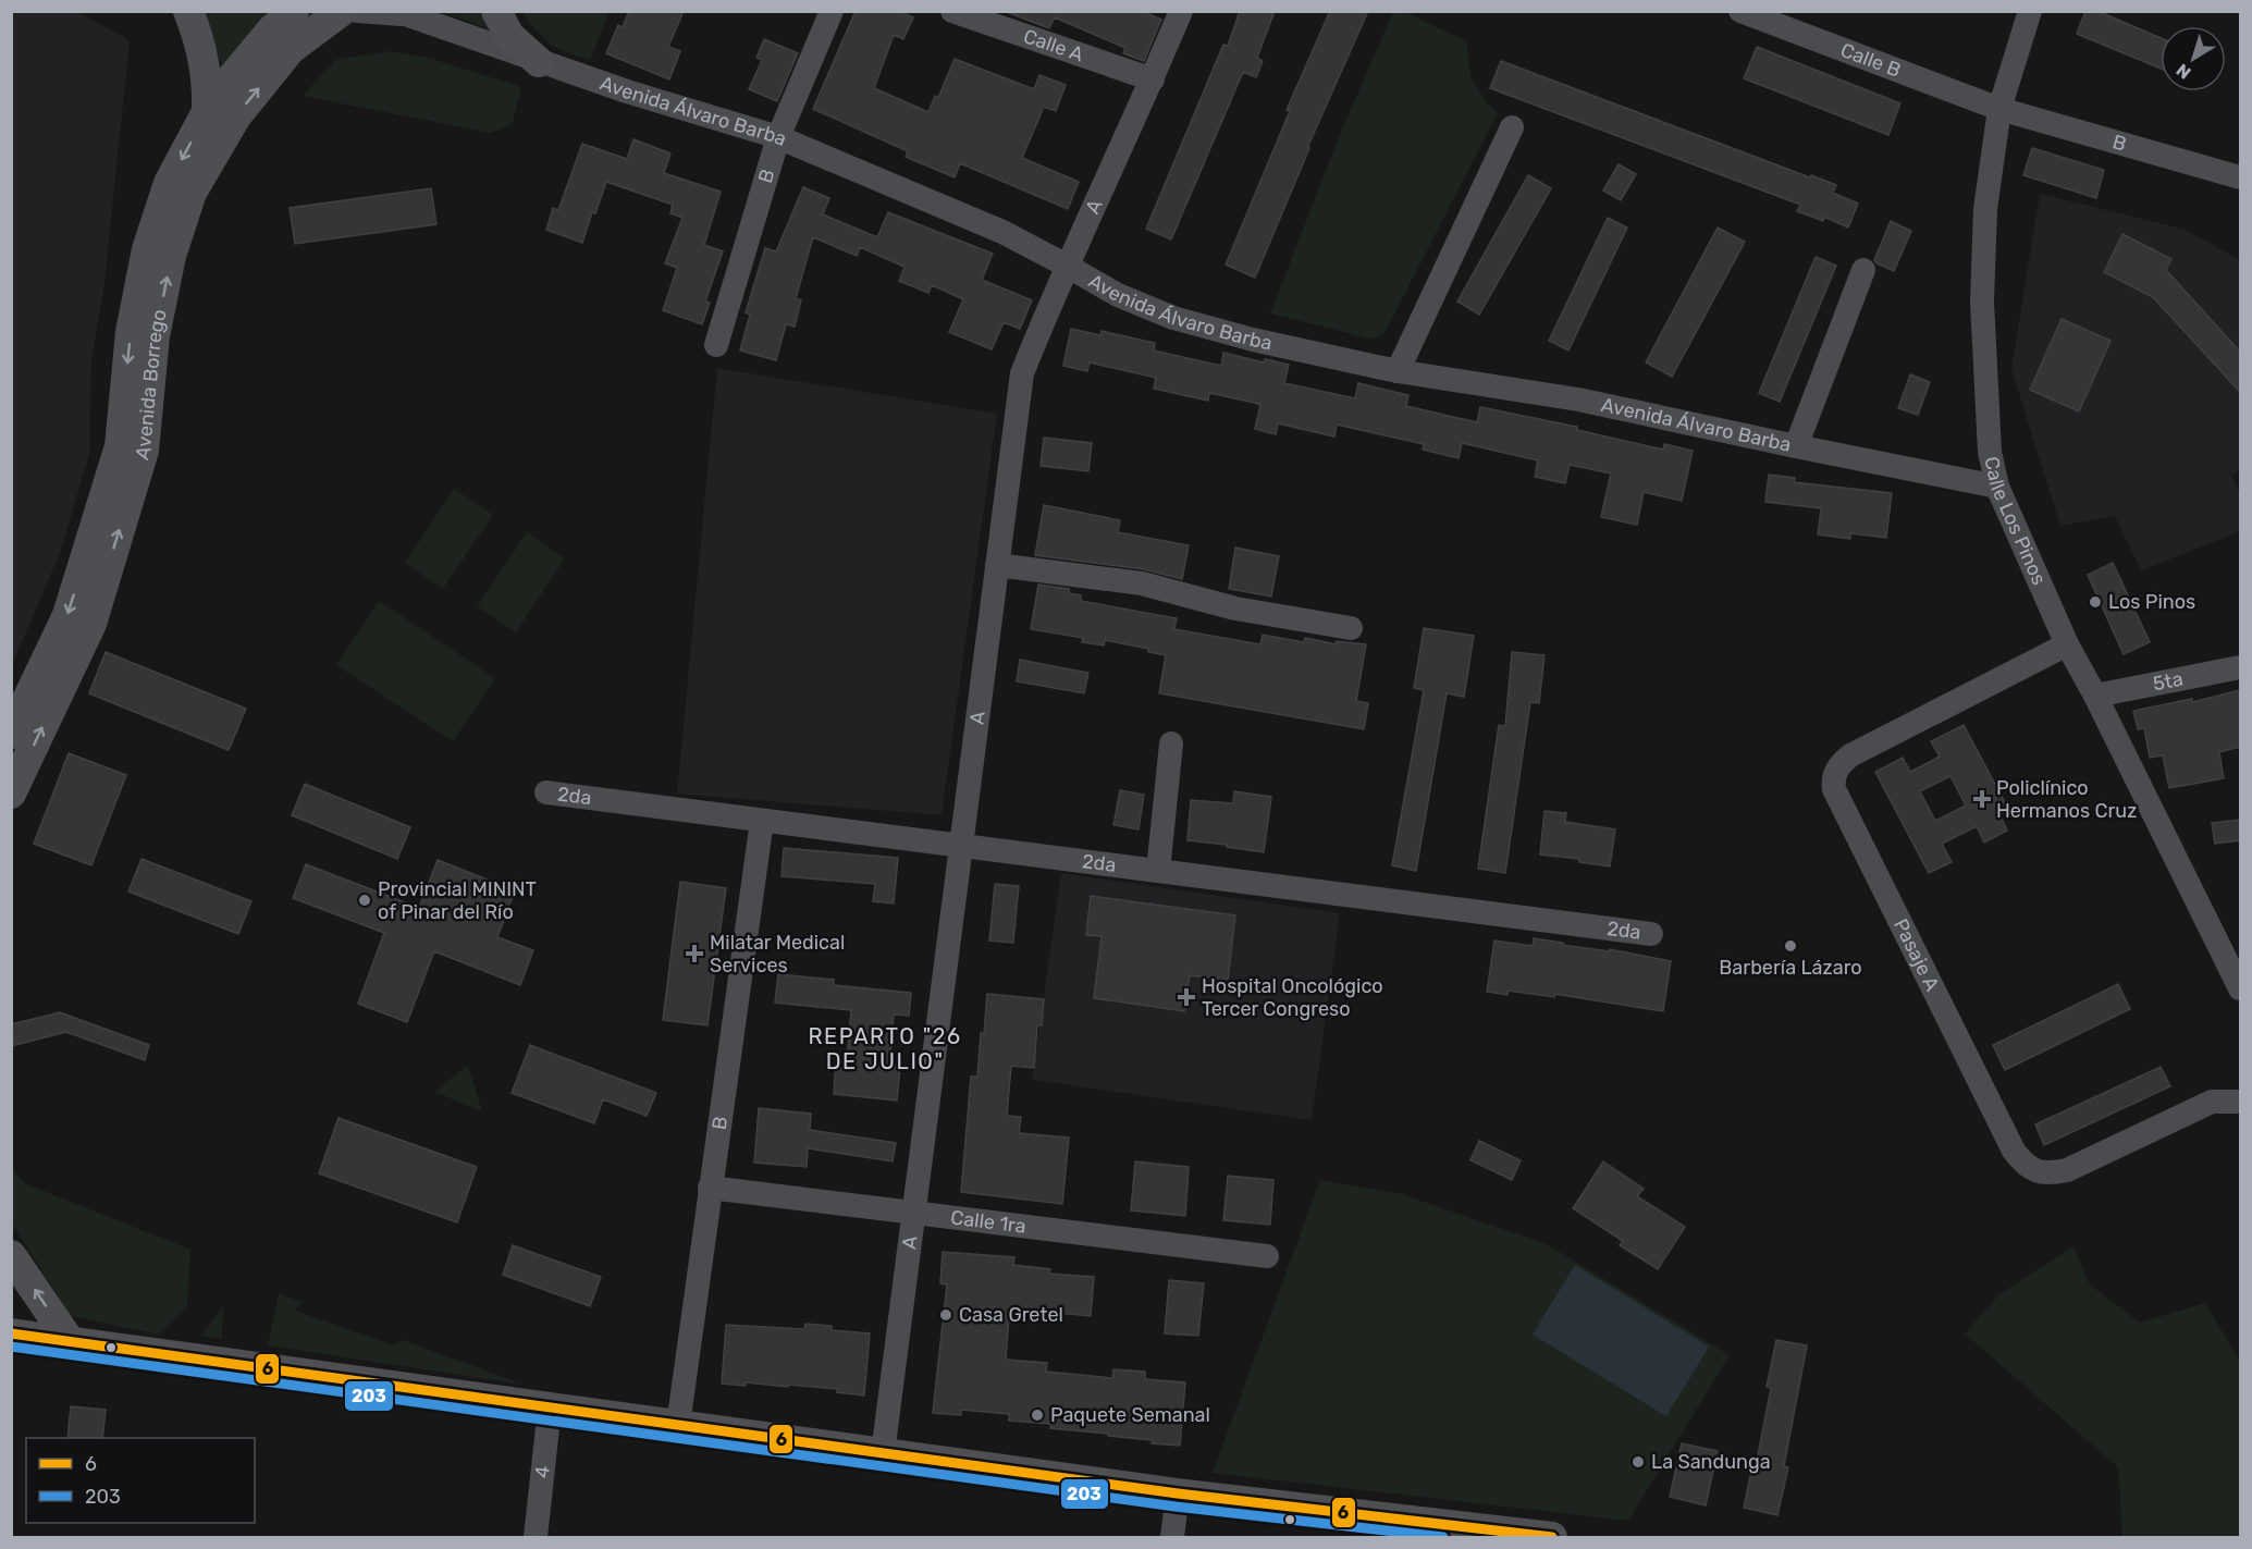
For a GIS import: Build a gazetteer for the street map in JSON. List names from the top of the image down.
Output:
{
  "streets": {
    "main road": ["Avenida Borrego"],
    "street": [
      "Calle A",
      "Calle B",
      "Avenida Álvaro Barba",
      "B",
      "A",
      "Calle Los Pinos",
      "5ta",
      "2da",
      "Pasaje A",
      "Calle 1ra",
      "4"
    ]
  },
  "crossings": [
    ["Calle A", "A"],
    ["Calle B", "B"],
    ["Calle B", "Calle Los Pinos"],
    ["Avenida Álvaro Barba", "B"],
    ["Avenida Álvaro Barba", "A"],
    ["Avenida Álvaro Barba", "Calle Los Pinos"],
    ["B", "Calle Los Pinos"],
    ["B", "2da"],
    ["B", "Calle 1ra"],
    ["A", "2da"],
    ["A", "Calle 1ra"],
    ["Calle Los Pinos", "5ta"],
    ["Calle Los Pinos", "Pasaje A"]
  ],
  "districts": ["REPARTO \"26 DE JULIO\""],
  "places": {
    "other": [
      "Los Pinos",
      "Provincial MININT of Pinar del Río",
      "Barbería Lázaro",
      "Casa Gretel",
      "Paquete Semanal",
      "La Sandunga"
    ],
    "health": ["Policlínico Hermanos Cruz", "Milatar Medical Services", "Hospital Oncológico Tercer Congreso"]
  },
  "lines": ["transit line 6", "transit line 203"],
  "legend": ["6", "203"],
  "north": "bottom left"
}
